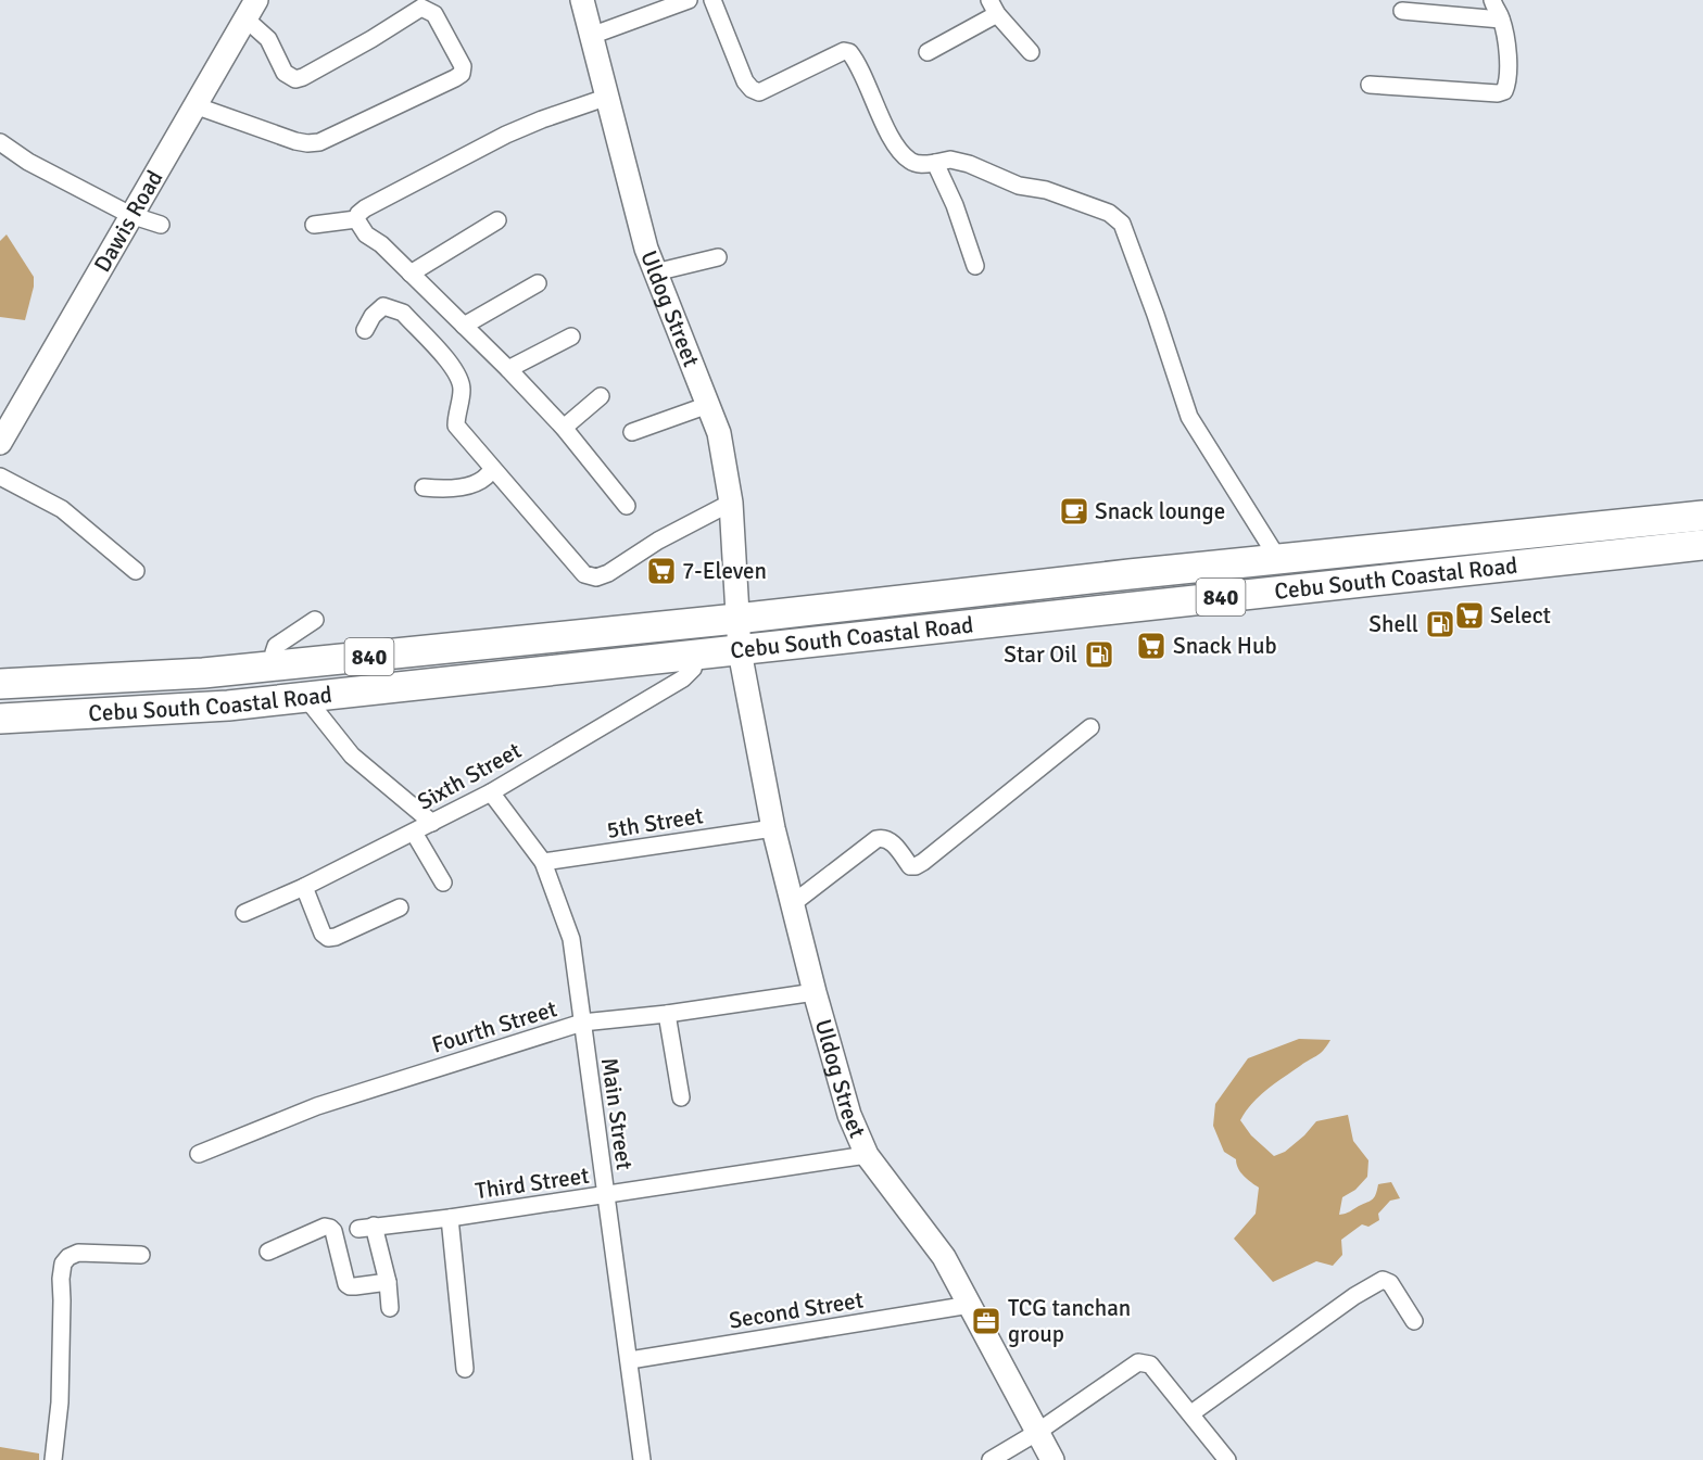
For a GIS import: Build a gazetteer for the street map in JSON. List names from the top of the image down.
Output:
{
  "streets": {
    "highway": ["Cebu South Coastal Road", "840"],
    "street": [
      "Dawis Road",
      "Uldog Street",
      "Sixth Street",
      "5th Street",
      "Fourth Street",
      "Main Street",
      "Third Street",
      "Second Street"
    ]
  },
  "crossings": [
    ["Uldog Street", "Cebu South Coastal Road"],
    ["Uldog Street", "5th Street"],
    ["Uldog Street", "Fourth Street"],
    ["Uldog Street", "Third Street"],
    ["Uldog Street", "Second Street"],
    ["Cebu South Coastal Road", "Sixth Street"],
    ["Sixth Street", "Main Street"],
    ["5th Street", "Main Street"],
    ["Fourth Street", "Main Street"],
    ["Main Street", "Third Street"],
    ["Main Street", "Second Street"]
  ],
  "places": {
    "cafe": ["Snack lounge"],
    "supermarket": ["7-Eleven", "Select", "Snack Hub"],
    "fuel station": ["Shell", "Star Oil"],
    "office": ["TCG tanchan group"]
  }
}
